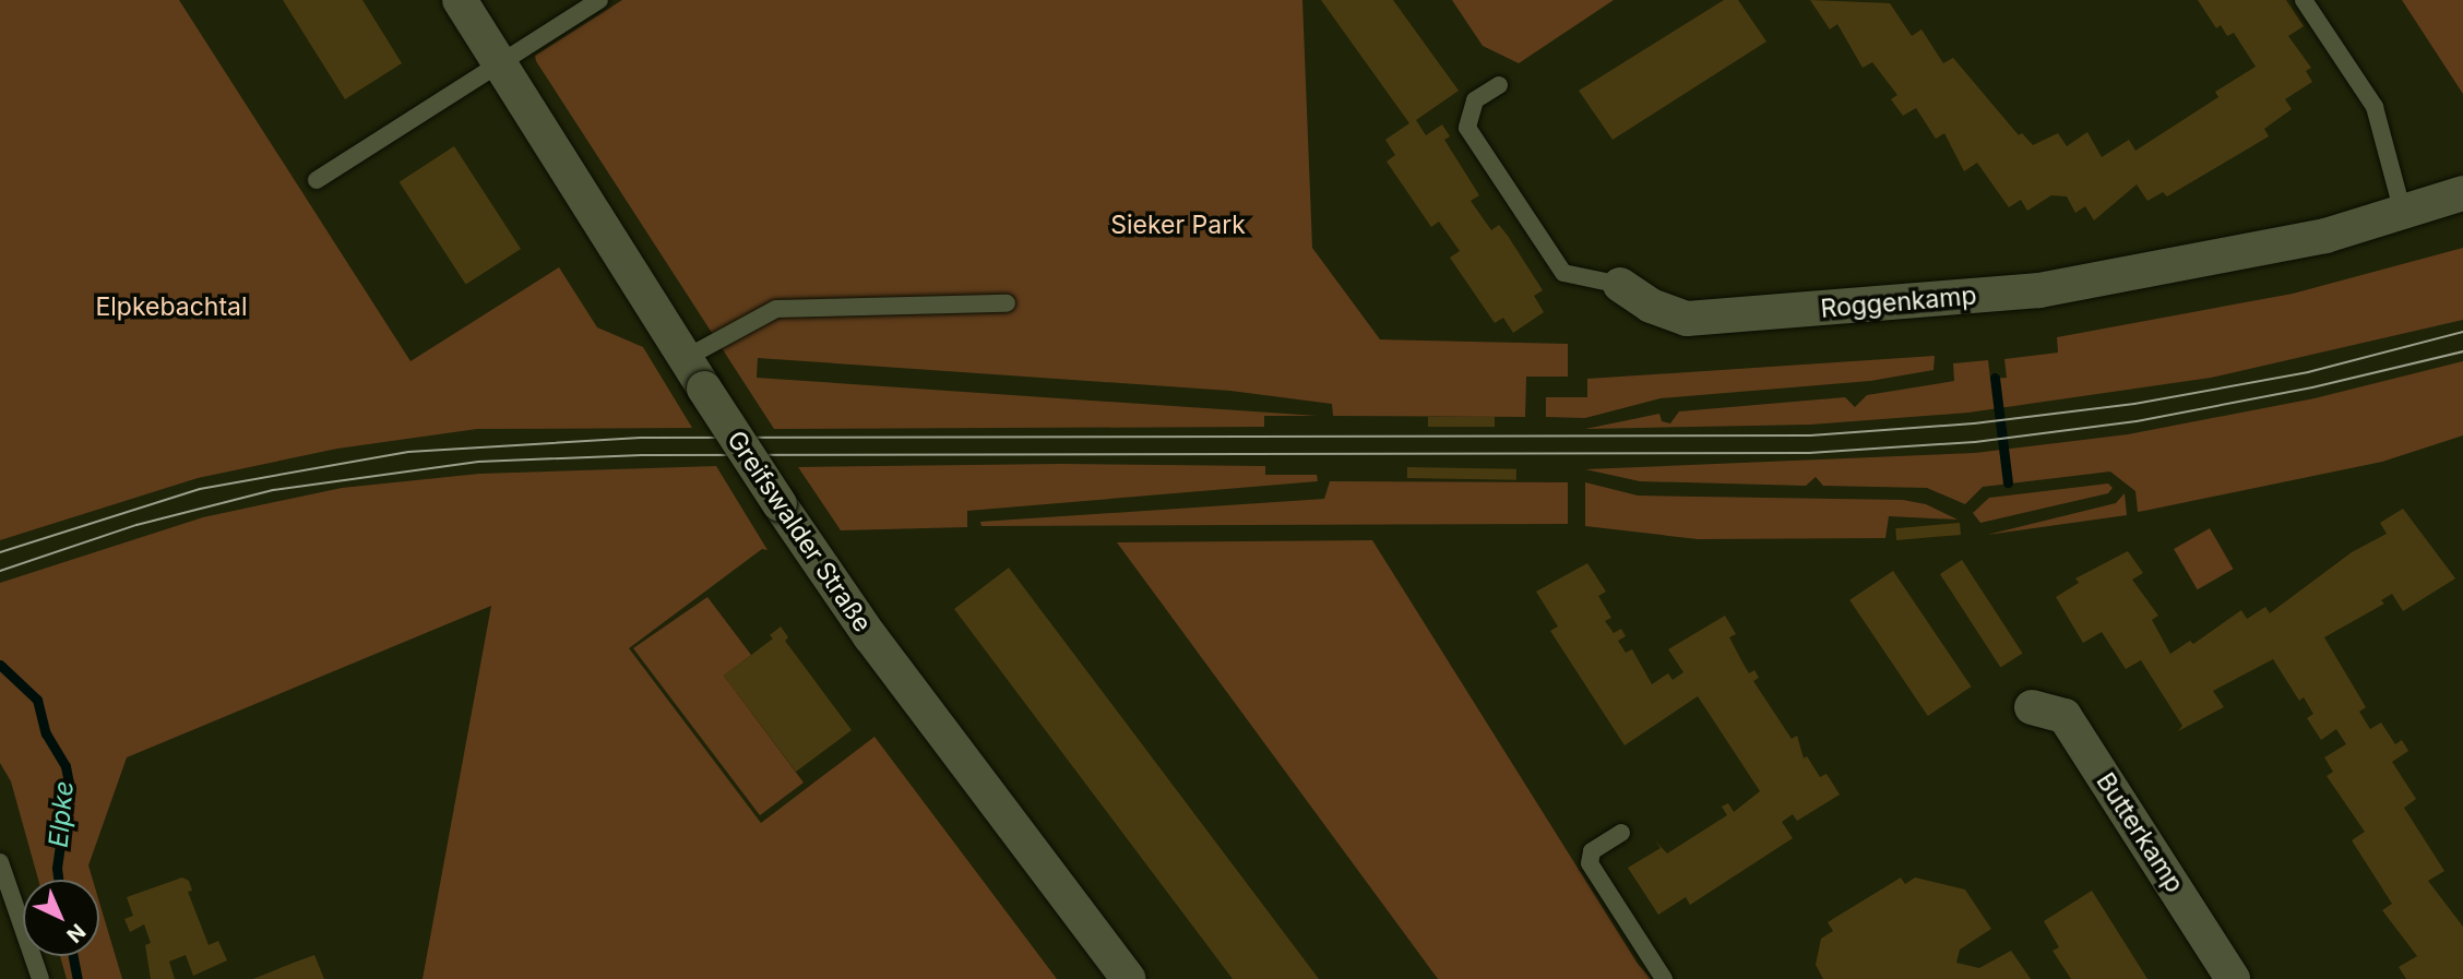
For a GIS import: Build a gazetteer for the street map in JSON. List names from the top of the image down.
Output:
{
  "streets": {
    "street": ["Roggenkamp", "Greifswalder Straße", "Butterkamp"]
  },
  "water": ["Elpke"],
  "parks": ["Sieker Park", "Elpkebachtal"],
  "north": "bottom right"
}
